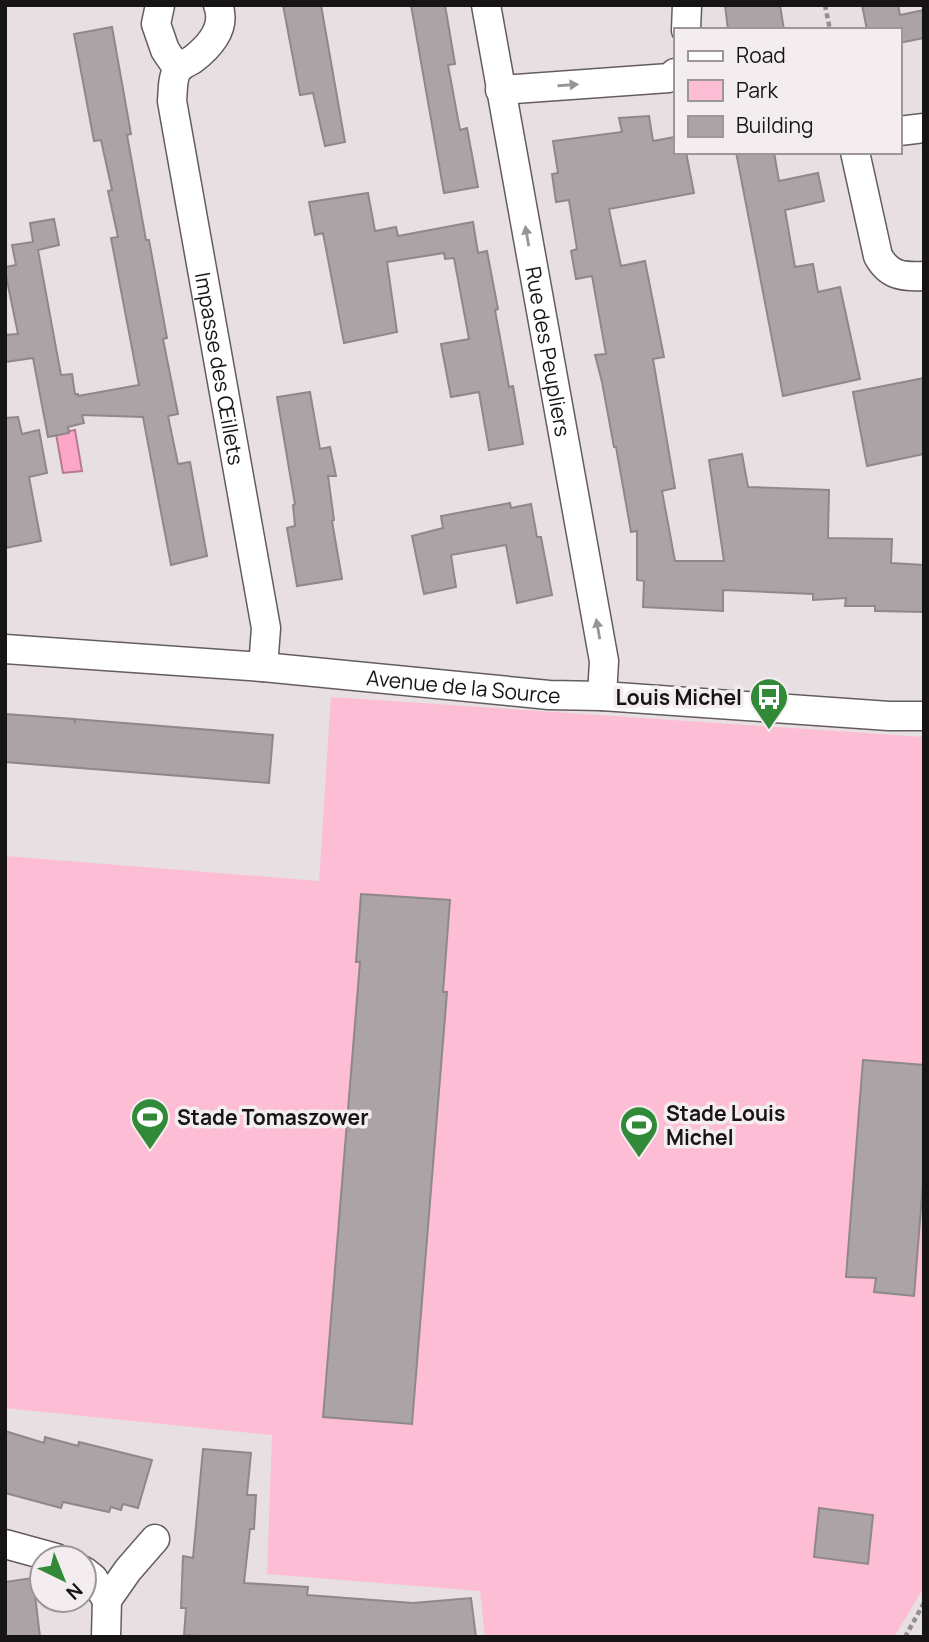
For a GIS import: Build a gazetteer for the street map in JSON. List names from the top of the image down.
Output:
{
  "streets": {
    "street": ["Rue des Peupliers", "Impasse des Œillets", "Avenue de la Source"]
  },
  "crossings": [
    ["Rue des Peupliers", "Avenue de la Source"],
    ["Impasse des Œillets", "Avenue de la Source"]
  ],
  "one_way": ["Rue des Peupliers"],
  "places": {
    "bus stop": ["Louis Michel"],
    "sports": ["Stade Tomaszower", "Stade Louis Michel"]
  },
  "legend": ["Road", "Park", "Building"],
  "north": "bottom right"
}
